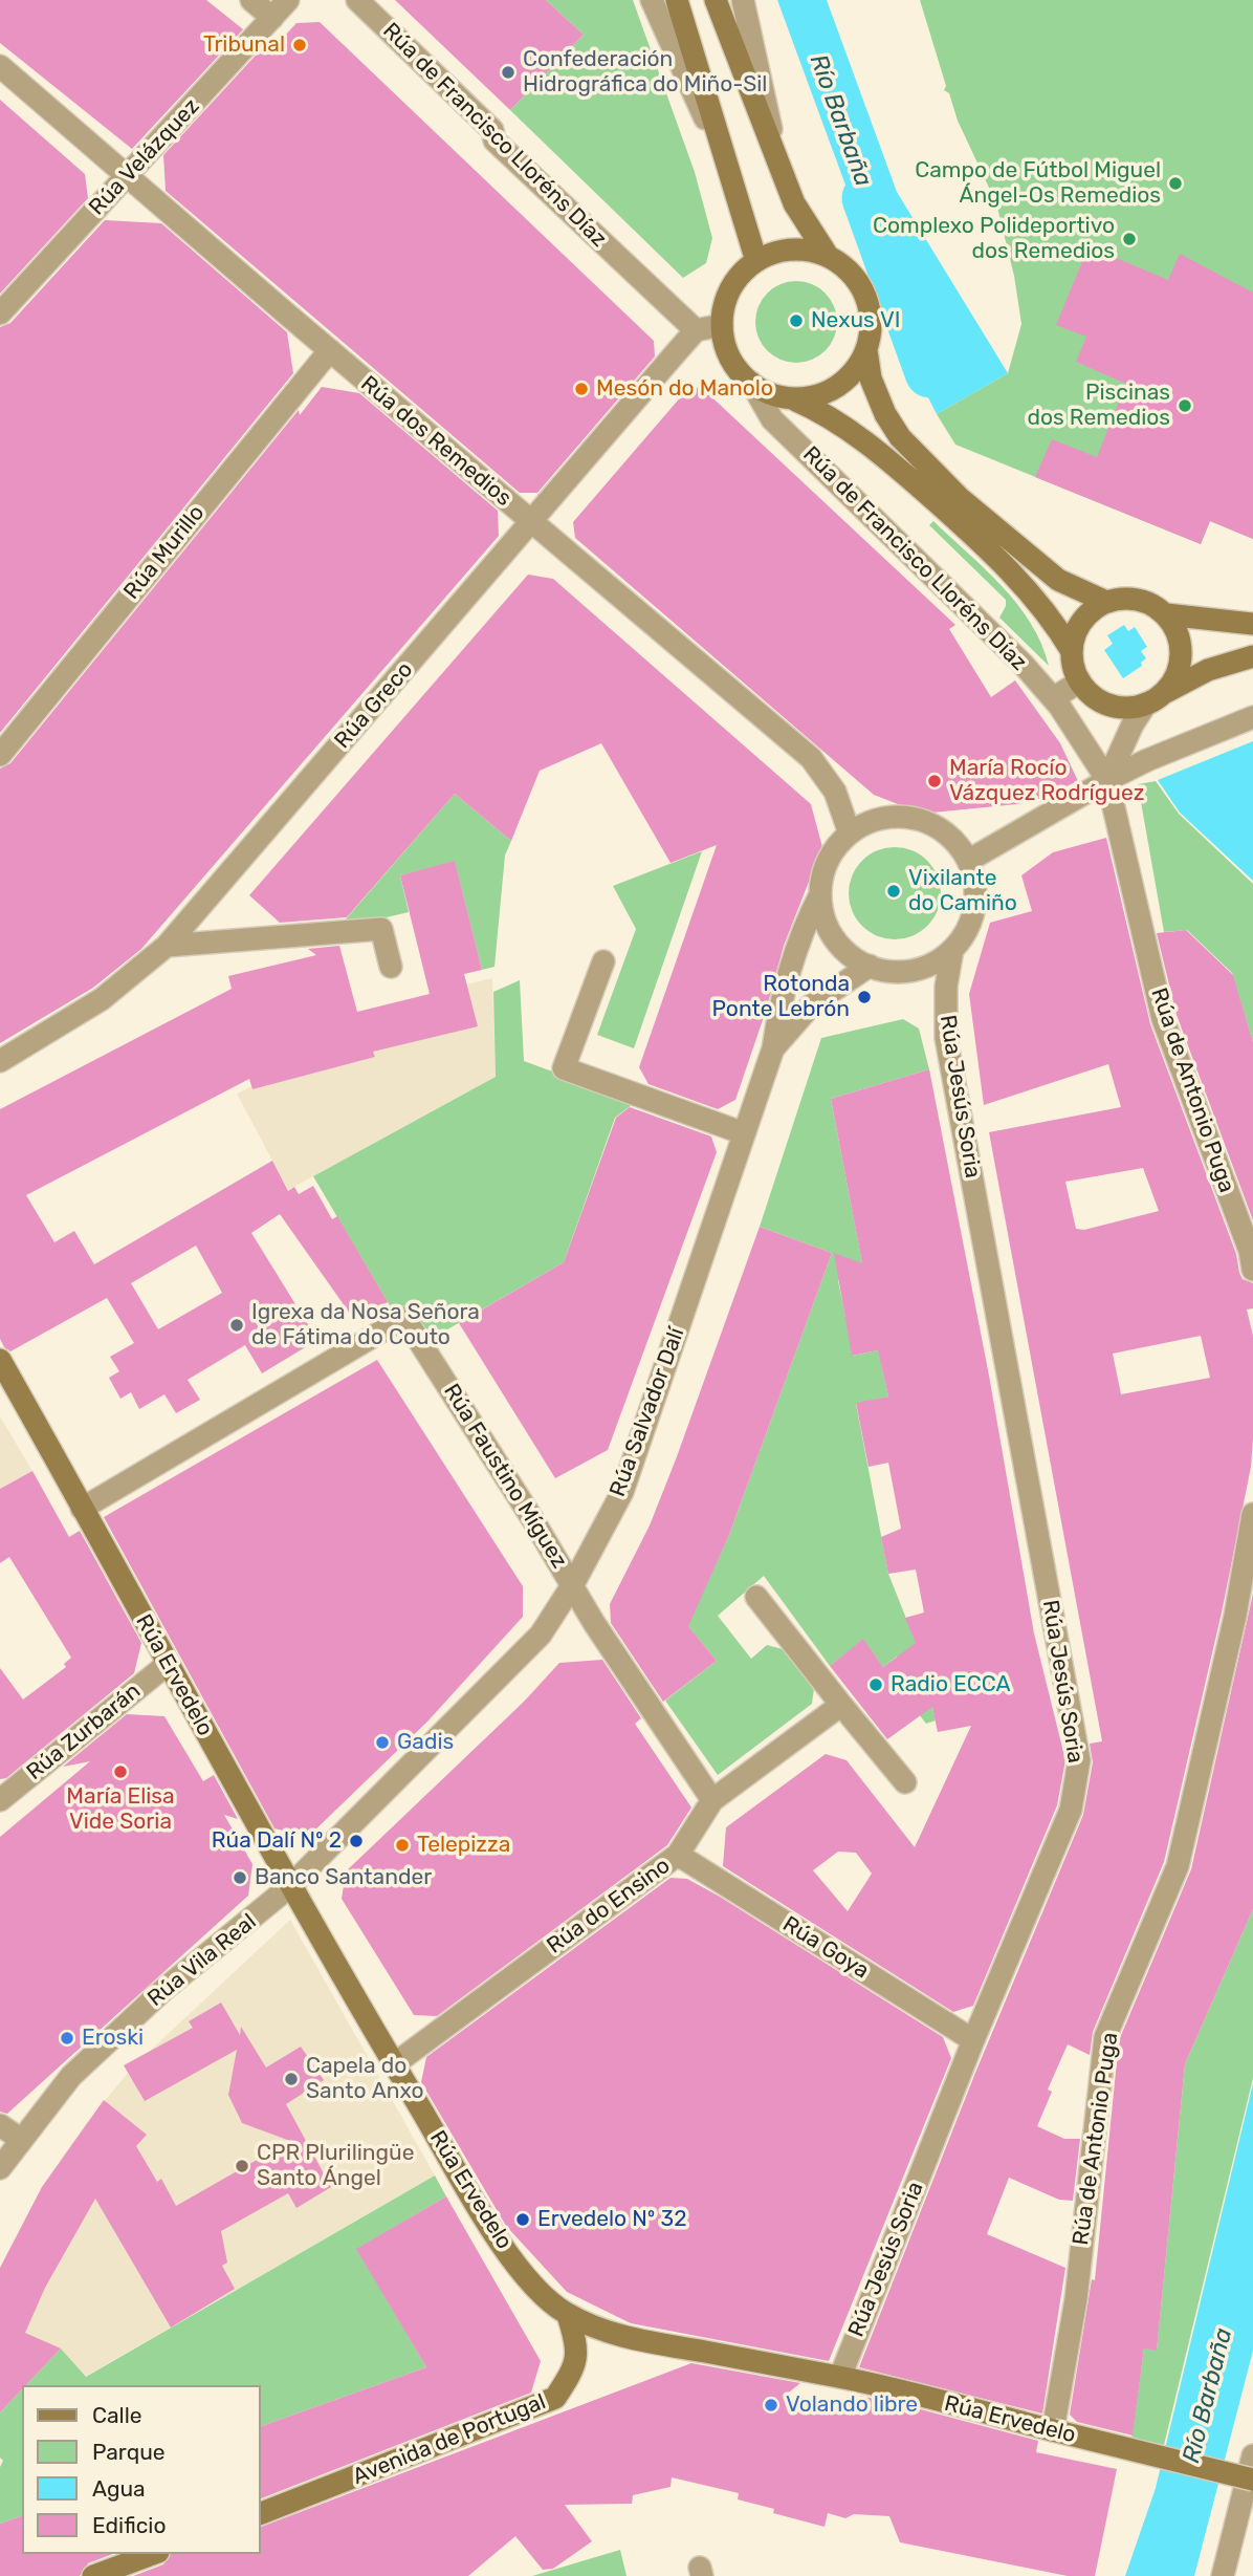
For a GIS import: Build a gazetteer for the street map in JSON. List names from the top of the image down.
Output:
{
  "streets": {
    "street": [
      "Rúa de Francisco Lloréns Díaz",
      "Rúa Velázquez",
      "Rúa dos Remedios",
      "Rúa Murillo",
      "Rúa Greco",
      "Rúa de Antonio Puga",
      "Rúa Jesús Soria",
      "Rúa Salvador Dalí",
      "Rúa Faustino Míguez",
      "Rúa Ervedelo",
      "Rúa Zurbarán",
      "Rúa do Ensino",
      "Rúa Goya",
      "Rúa Vila Real",
      "Avenida de Portugal"
    ]
  },
  "crossings": [
    ["Rúa de Francisco Lloréns Díaz", "Rúa Greco"],
    ["Rúa de Francisco Lloréns Díaz", "Rúa de Antonio Puga"],
    ["Rúa Velázquez", "Rúa dos Remedios"],
    ["Rúa dos Remedios", "Rúa Murillo"],
    ["Rúa dos Remedios", "Rúa Greco"],
    ["Rúa dos Remedios", "Rúa Jesús Soria"],
    ["Rúa dos Remedios", "Rúa Salvador Dalí"],
    ["Rúa de Antonio Puga", "Rúa Ervedelo"],
    ["Rúa Jesús Soria", "Rúa Salvador Dalí"],
    ["Rúa Jesús Soria", "Rúa Ervedelo"],
    ["Rúa Jesús Soria", "Rúa Goya"],
    ["Rúa Salvador Dalí", "Rúa Faustino Míguez"],
    ["Rúa Salvador Dalí", "Rúa Ervedelo"],
    ["Rúa Salvador Dalí", "Rúa Vila Real"],
    ["Rúa Faustino Míguez", "Rúa Ervedelo"],
    ["Rúa Faustino Míguez", "Rúa do Ensino"],
    ["Rúa Ervedelo", "Rúa Zurbarán"],
    ["Rúa Ervedelo", "Rúa do Ensino"],
    ["Rúa Ervedelo", "Rúa Vila Real"],
    ["Rúa Ervedelo", "Avenida de Portugal"],
    ["Rúa do Ensino", "Rúa Goya"]
  ],
  "water": ["Río Barbaña"],
  "places": [
    "Tribunal",
    "Confederación Hidrográfica do Miño-Sil",
    "Campo de Fútbol Miguel Ángel-Os Remedios",
    "Complexo Polideportivo dos Remedios",
    "Nexus VI",
    "Mesón do Manolo",
    "Piscinas dos Remedios",
    "María Rocío Vázquez Rodríguez",
    "Vixilante do Camiño",
    "Rotonda Ponte Lebrón",
    "Igrexa da Nosa Señora de Fátima do Couto",
    "Radio ECCA",
    "Gadis",
    "María Elisa Vide Soria",
    "Rúa Dalí Nº 2",
    "Telepizza",
    "Banco Santander",
    "Eroski",
    "Capela do Santo Anxo",
    "CPR Plurilingüe Santo Ángel",
    "Ervedelo Nº 32",
    "Volando libre"
  ],
  "legend": [
    "Calle",
    "Parque",
    "Agua",
    "Edificio"
  ]
}
